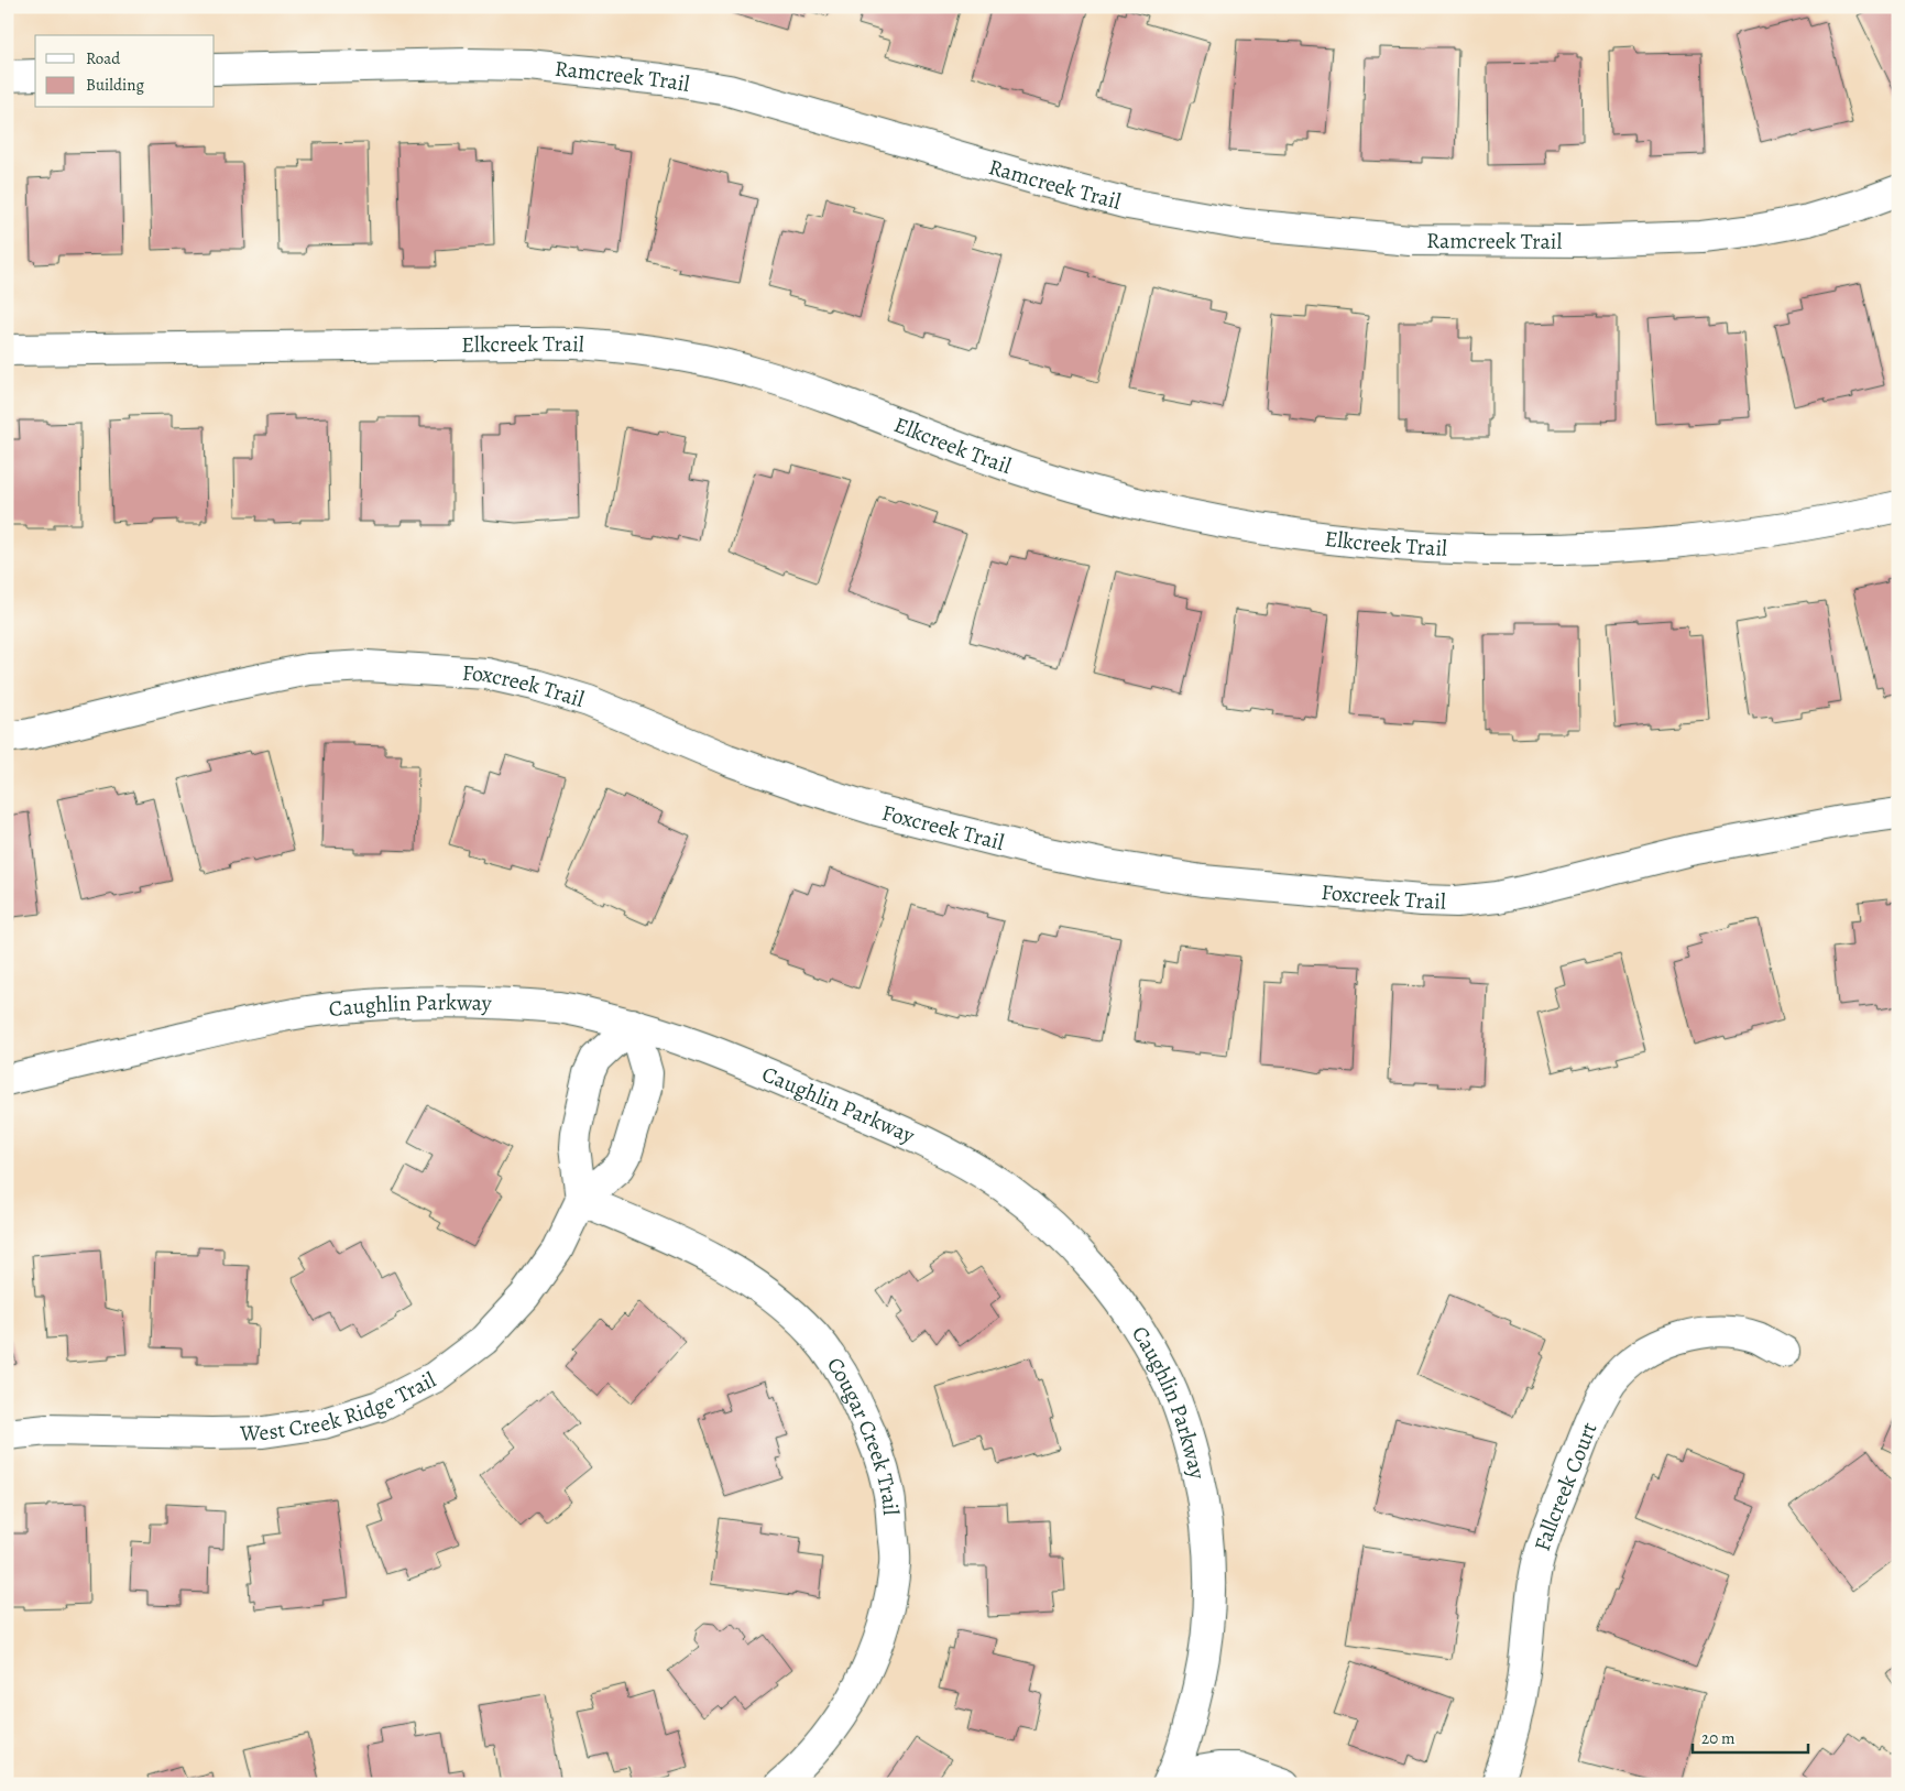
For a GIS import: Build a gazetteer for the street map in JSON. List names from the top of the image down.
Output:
{
  "streets": {
    "street": [
      "Ramcreek Trail",
      "Elkcreek Trail",
      "Foxcreek Trail",
      "Caughlin Parkway",
      "West Creek Ridge Trail",
      "Cougar Creek Trail",
      "Fallcreek Court"
    ]
  },
  "crossings": [
    ["Caughlin Parkway", "West Creek Ridge Trail"],
    ["West Creek Ridge Trail", "Cougar Creek Trail"]
  ],
  "legend": ["Road", "Building"],
  "scale_bar": "20 m"
}
